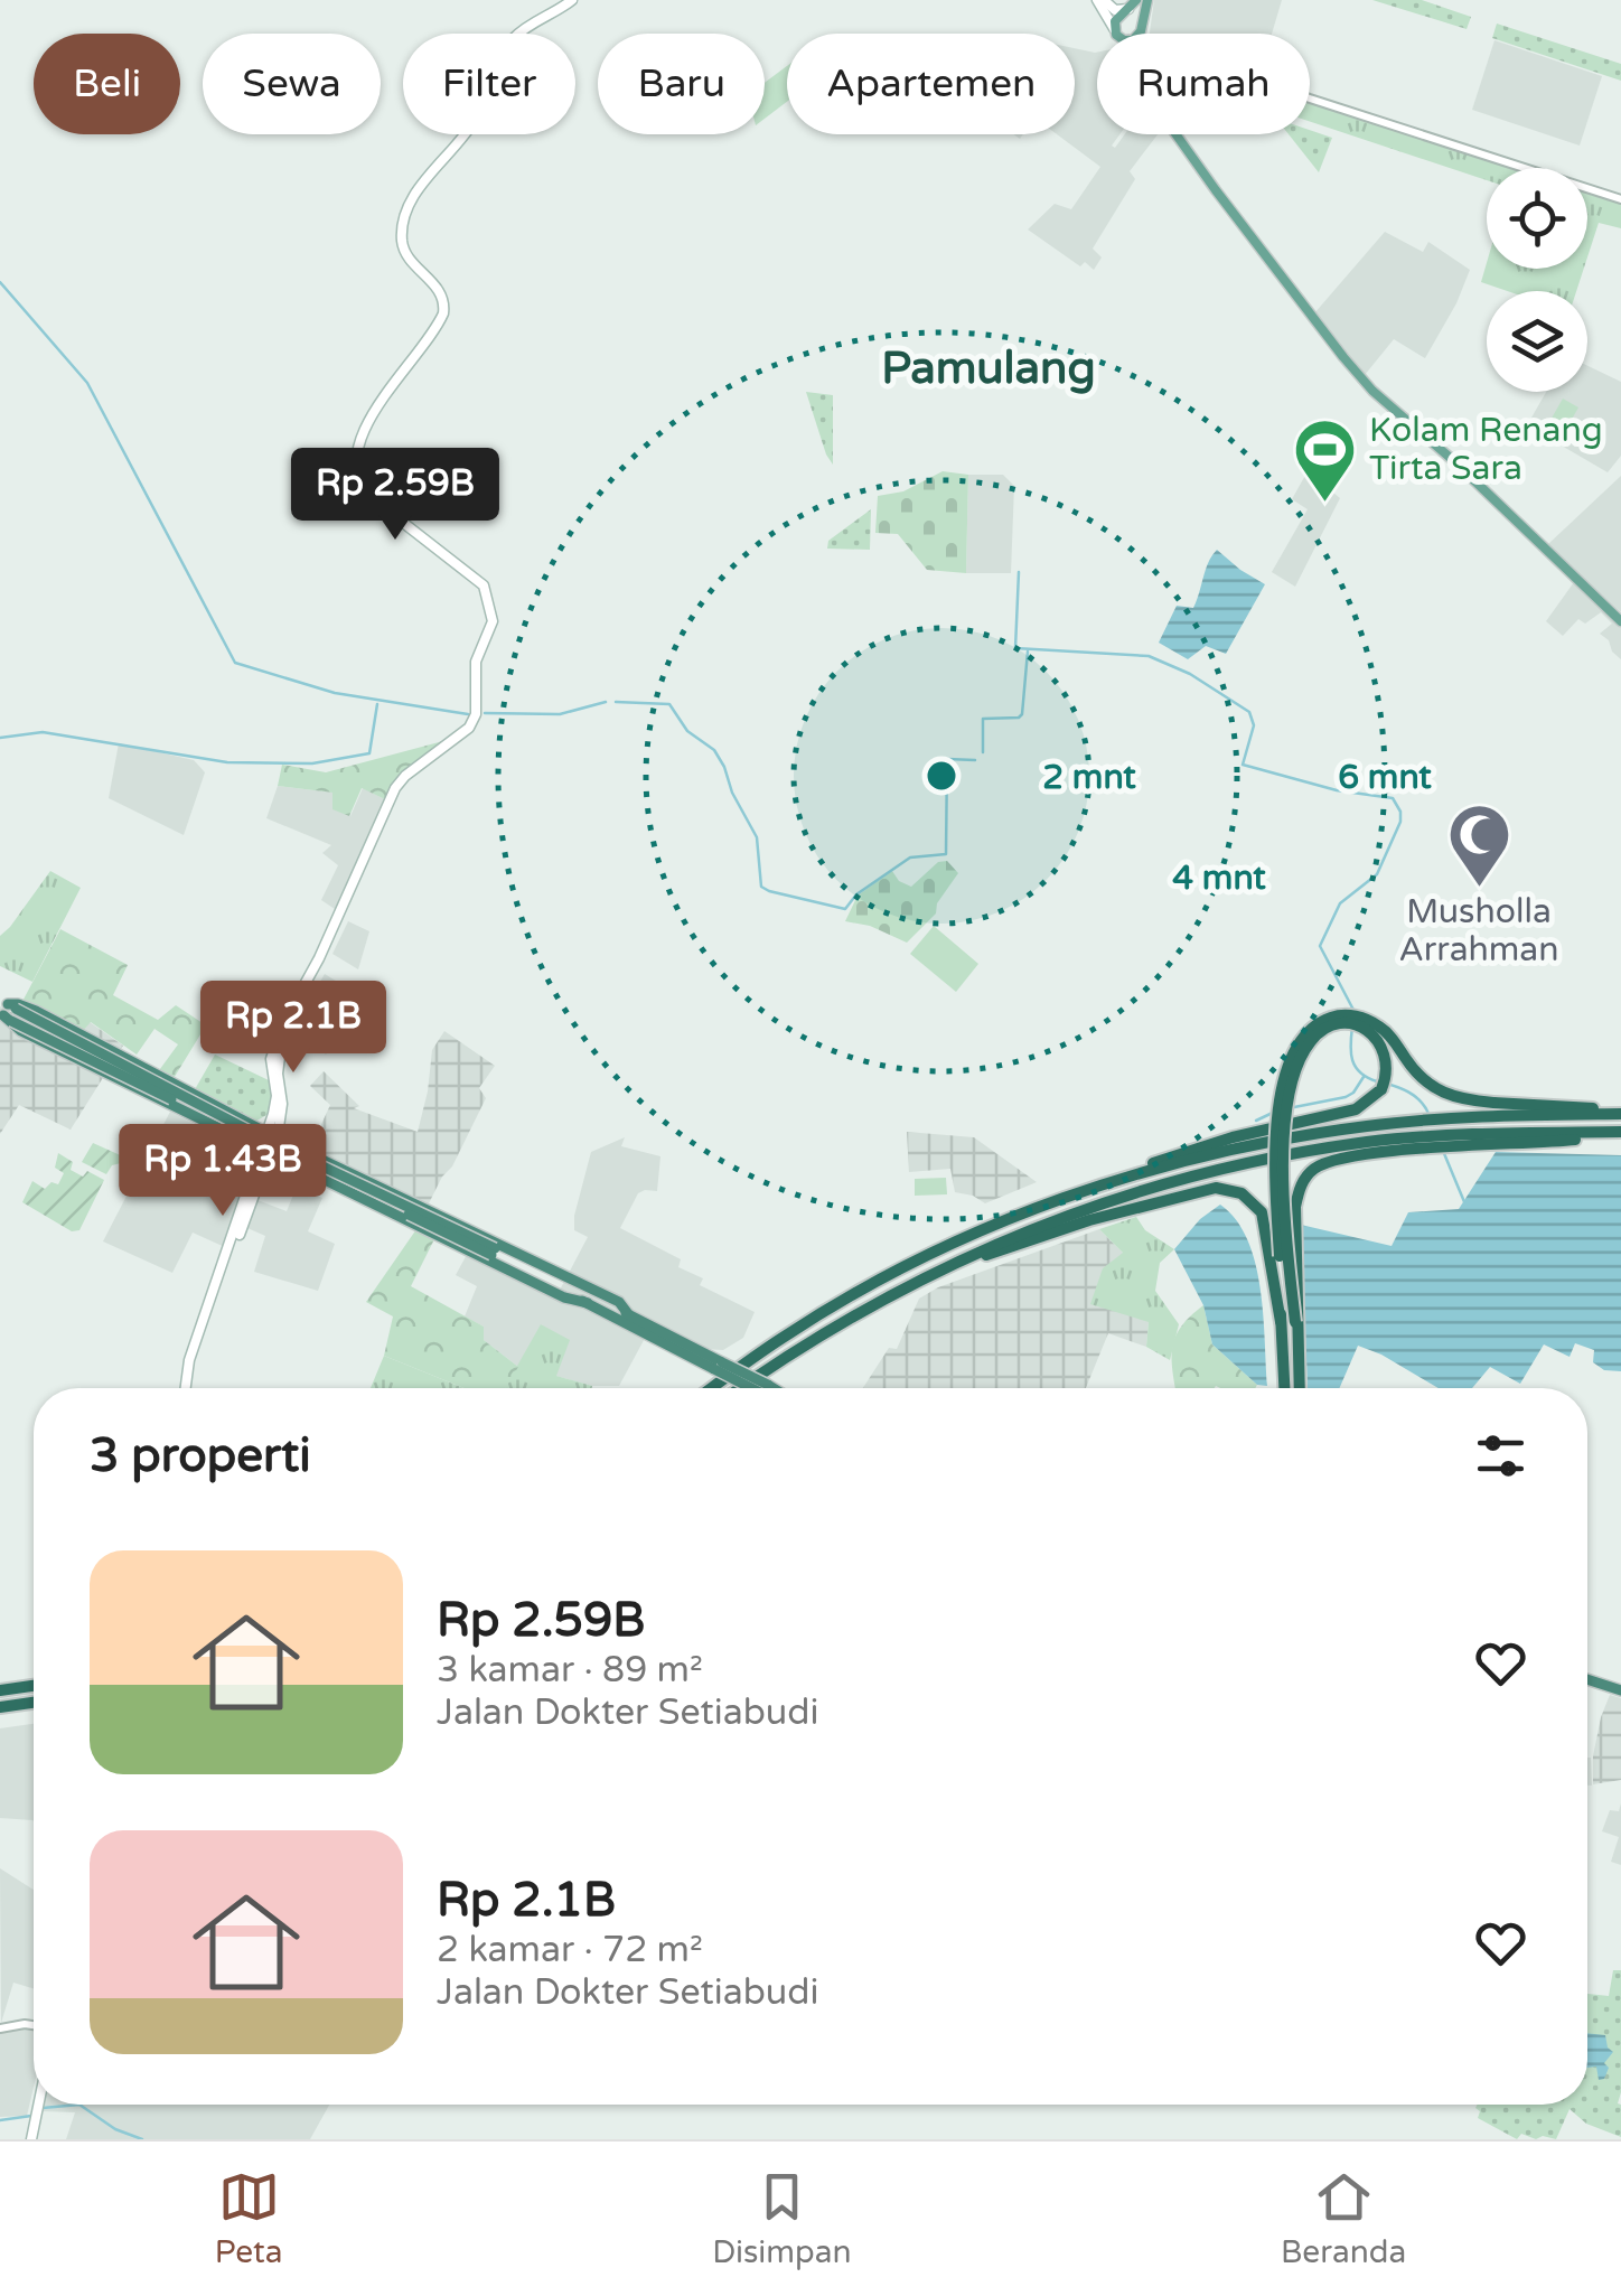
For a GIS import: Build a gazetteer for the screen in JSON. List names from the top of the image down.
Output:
{
  "districts": ["Pamulang"],
  "places": {
    "sports": ["Kolam Renang Tirta Sara"],
    "mosque": ["Musholla Arrahman"]
  },
  "page": {
    "chip": [
      "Beli",
      "Sewa",
      "Filter",
      "Baru",
      "Apartemen",
      "Rumah"
    ],
    "price": ["Rp 2.59B", "Rp 2.1B", "Rp 1.43B"],
    "heading": "3 properti",
    "list": [
      {
        "name": "Rp 2.59B",
        "note": "3 kamar · 89 m² · Jalan Dokter Setiabudi"
      },
      {
        "name": "Rp 2.1B",
        "note": "2 kamar · 72 m² · Jalan Dokter Setiabudi"
      }
    ],
    "tabs": ["Peta", "Disimpan", "Beranda"]
  },
  "rings": ["2 mnt", "6 mnt", "4 mnt"]
}
